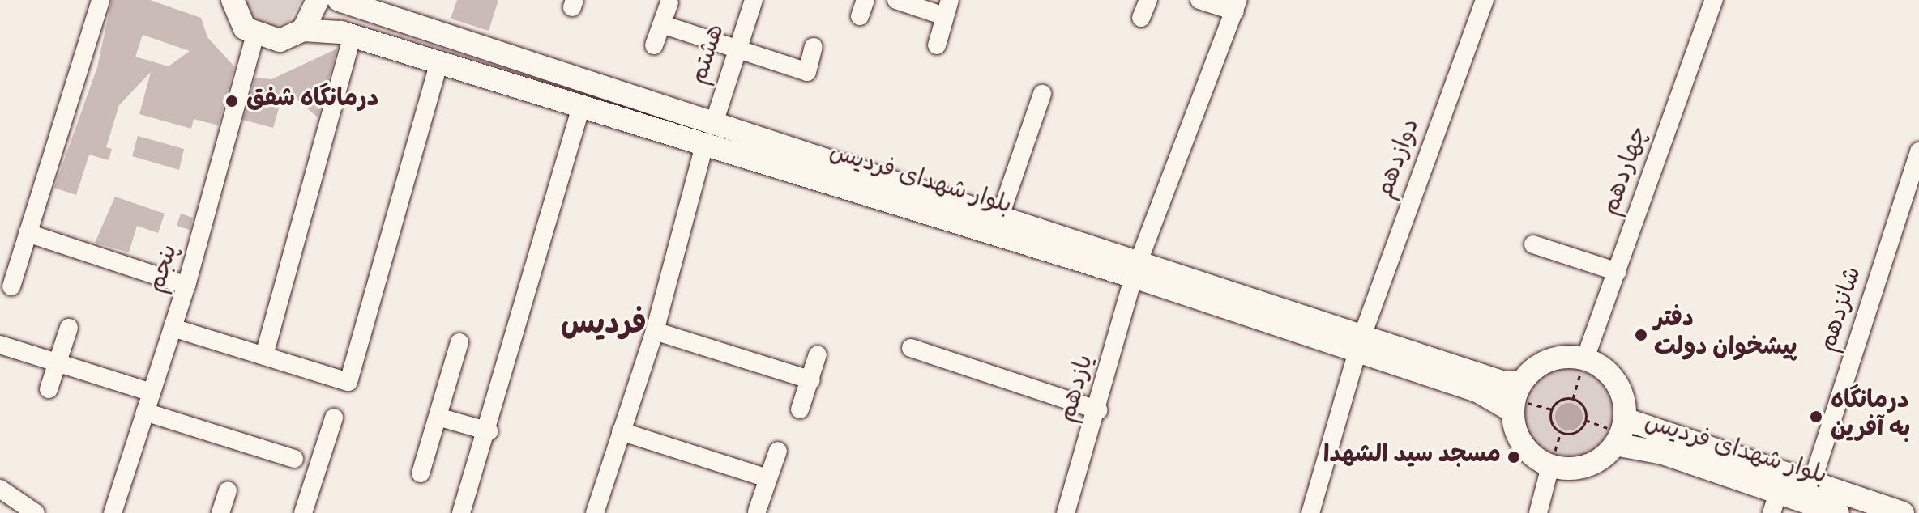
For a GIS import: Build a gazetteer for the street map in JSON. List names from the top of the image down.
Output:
{
  "streets": {
    "main road": ["بلوار شهدای فردیس"],
    "street": [
      "هشتم",
      "دوازدهم",
      "چهاردهم",
      "پنجم",
      "شانزدهم",
      "یازدهم"
    ]
  },
  "crossings": [
    ["هشتم", "بلوار شهدای فردیس"],
    ["دوازدهم", "بلوار شهدای فردیس"],
    ["بلوار شهدای فردیس", "شانزدهم"],
    ["بلوار شهدای فردیس", "یازدهم"]
  ],
  "districts": ["فردیس"],
  "places": [
    "درمانگاه شفق",
    "دفتر پیشخوان دولت",
    "درمانگاه به آفرین",
    "مسجد سید الشهدا"
  ]
}
